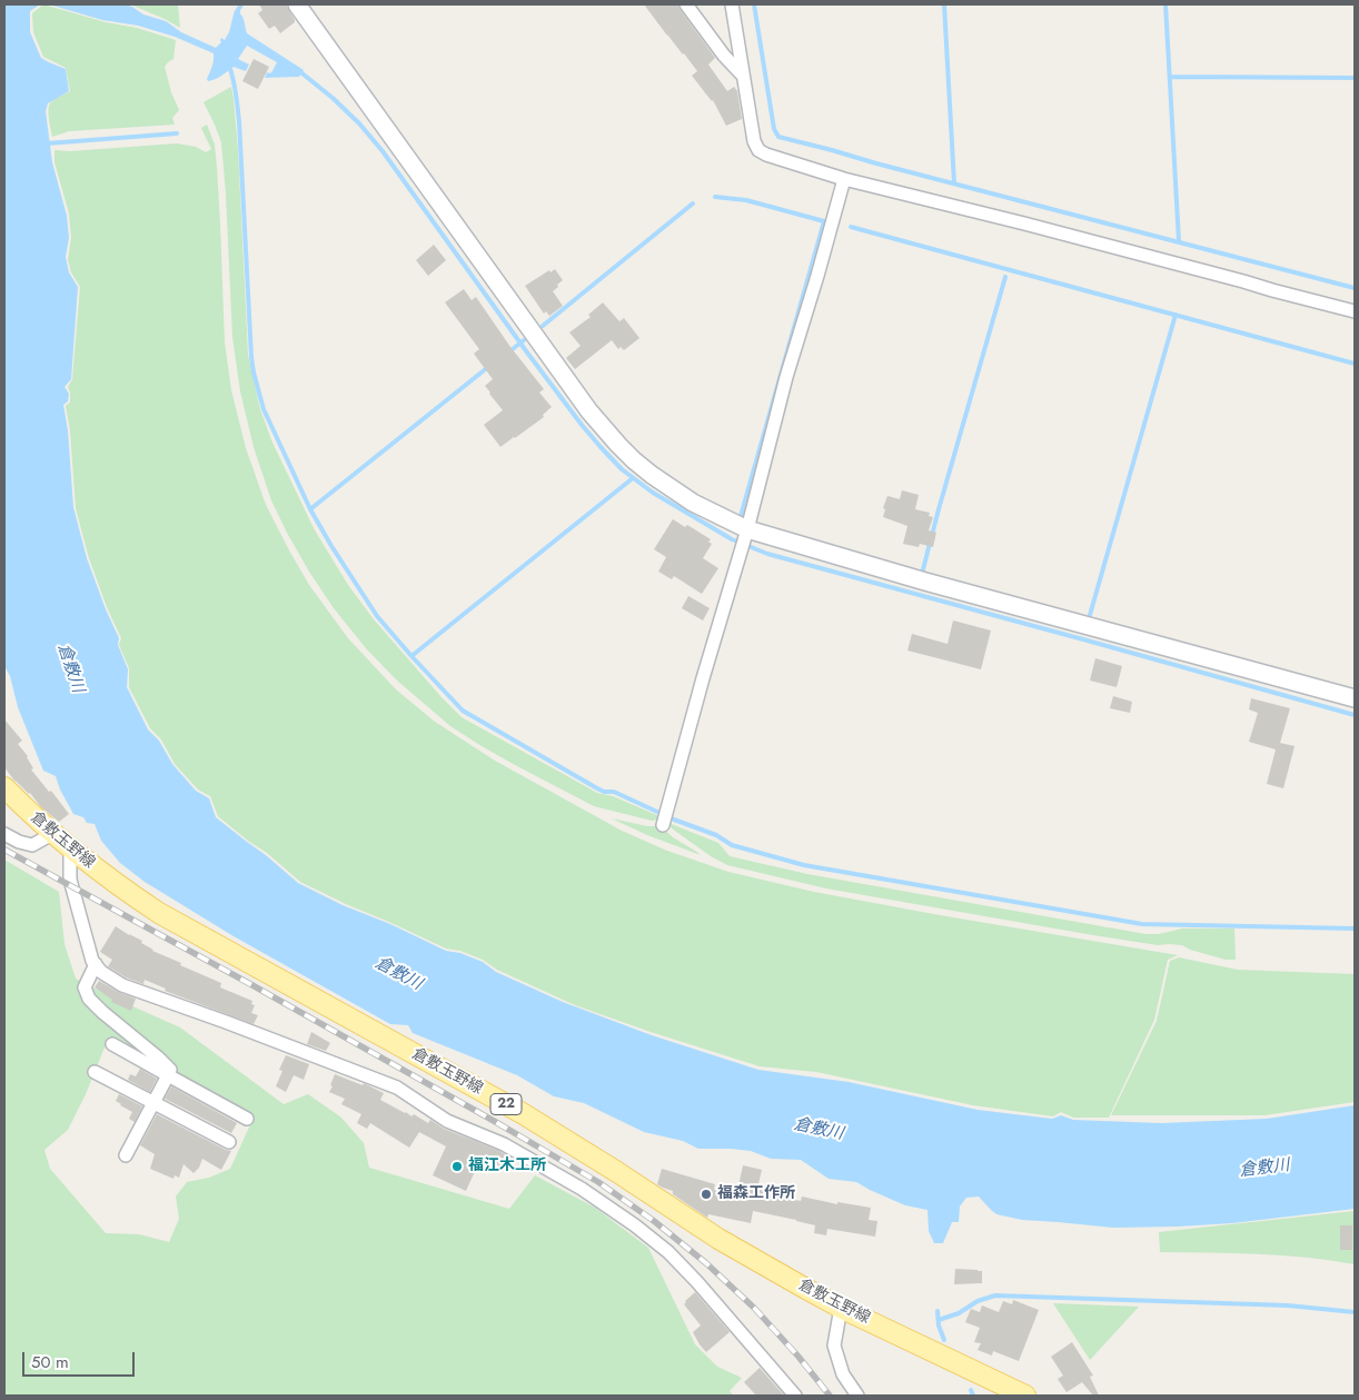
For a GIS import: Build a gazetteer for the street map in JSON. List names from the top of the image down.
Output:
{
  "streets": {
    "main road": ["倉敷玉野線", "22"]
  },
  "water": ["倉敷川"],
  "places": ["福江木工所", "福森工作所"],
  "scale_bar": "50 m"
}
